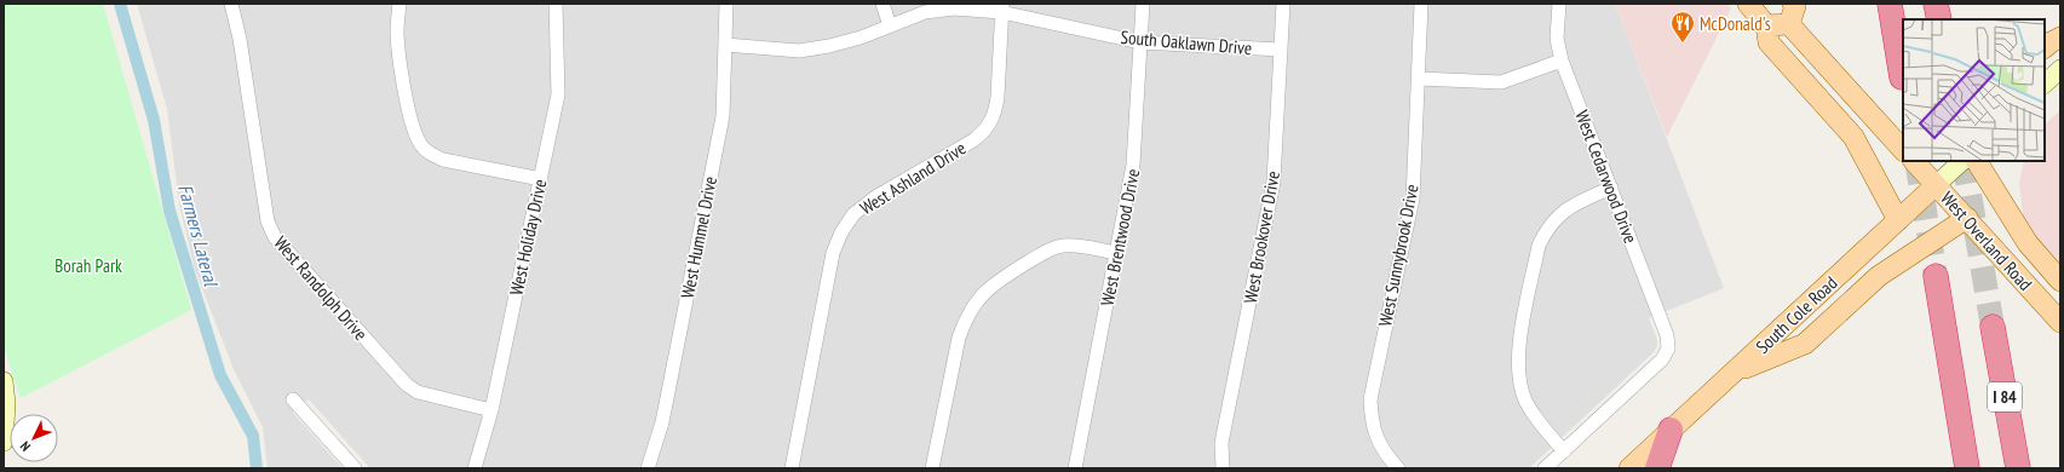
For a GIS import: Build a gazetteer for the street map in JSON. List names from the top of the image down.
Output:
{
  "streets": {
    "highway": ["I 84"],
    "main road": ["West Overland Road", "South Cole Road"],
    "street": [
      "South Oaklawn Drive",
      "West Cedarwood Drive",
      "West Ashland Drive",
      "West Holiday Drive",
      "West Hummel Drive",
      "West Brentwood Drive",
      "West Brookover Drive",
      "West Sunnybrook Drive",
      "West Randolph Drive"
    ]
  },
  "crossings": [
    ["South Oaklawn Drive", "West Ashland Drive"],
    ["South Oaklawn Drive", "West Hummel Drive"],
    ["South Oaklawn Drive", "West Brentwood Drive"],
    ["South Oaklawn Drive", "West Brookover Drive"],
    ["West Holiday Drive", "West Randolph Drive"],
    ["West Overland Road", "South Cole Road"]
  ],
  "water": ["Farmers Lateral"],
  "parks": ["Borah Park"],
  "places": {
    "restaurant": ["McDonald's"]
  },
  "north": "bottom left"
}
